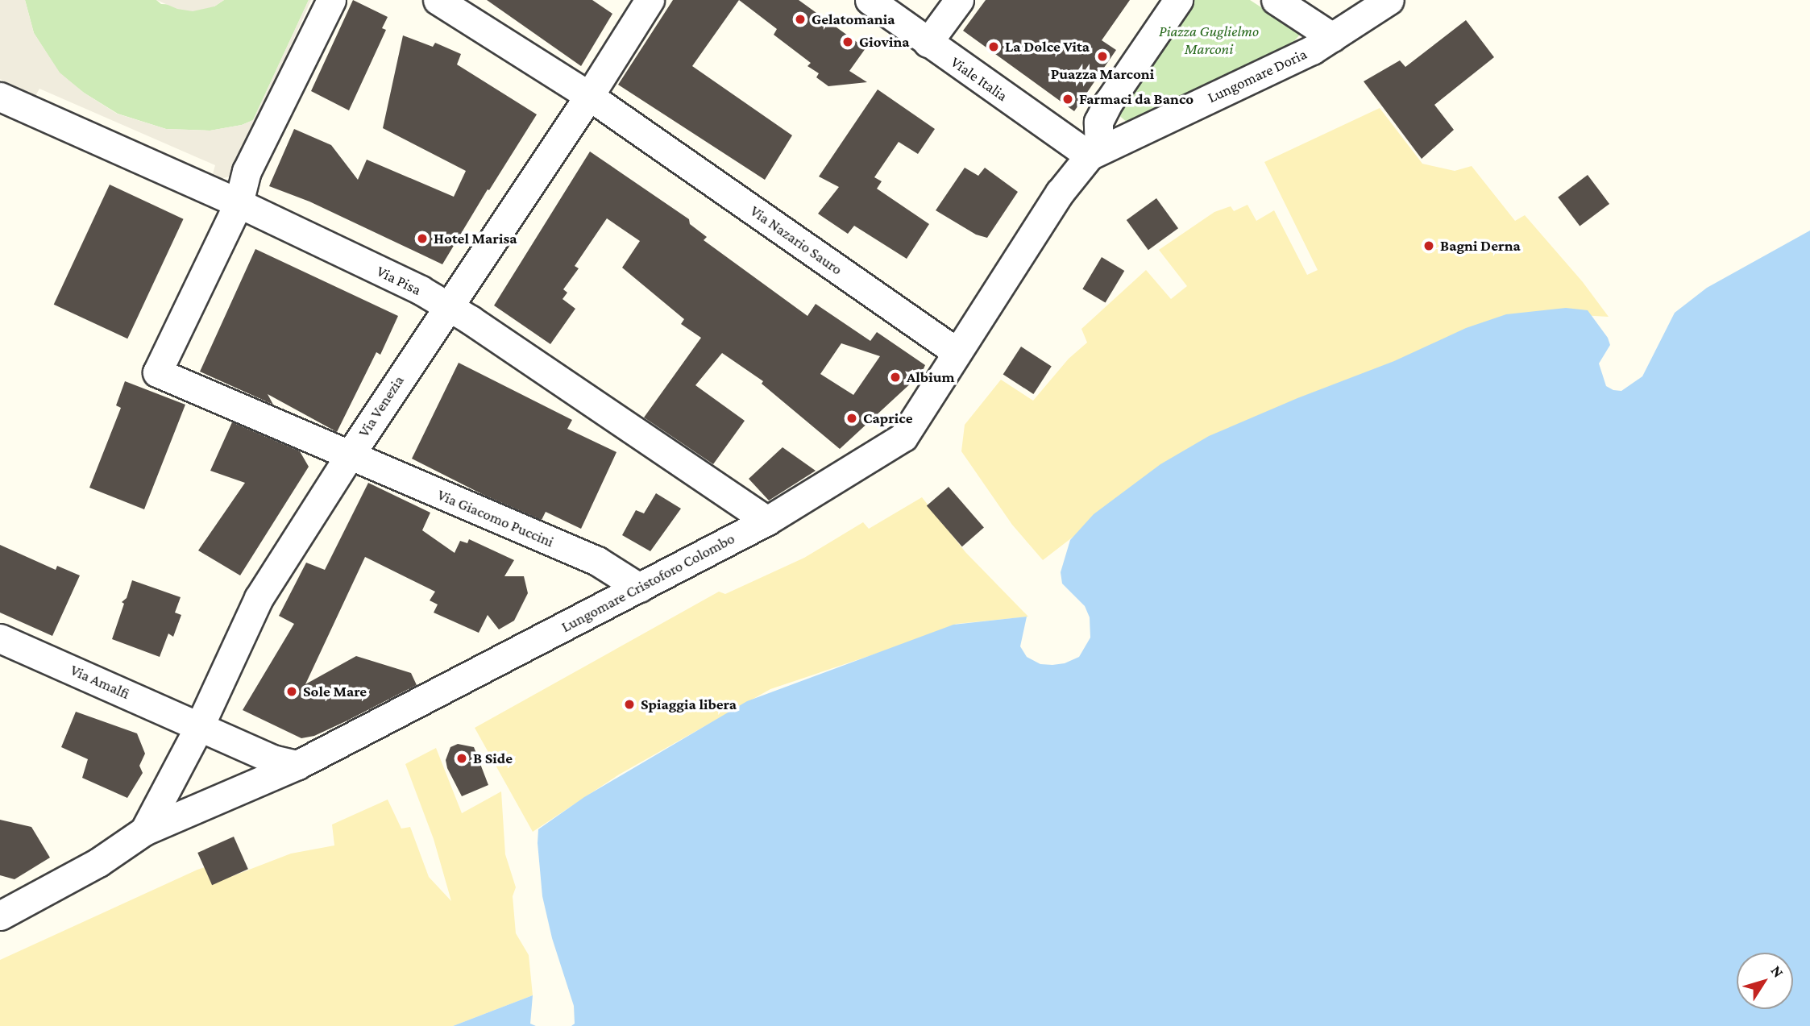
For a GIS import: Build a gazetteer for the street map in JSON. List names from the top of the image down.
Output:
{
  "streets": {
    "street": [
      "Lungomare Doria",
      "Viale Italia",
      "Via Nazario Sauro",
      "Via Pisa",
      "Via Venezia",
      "Via Giacomo Puccini",
      "Lungomare Cristoforo Colombo",
      "Via Amalfi"
    ]
  },
  "crossings": [
    ["Lungomare Doria", "Viale Italia"],
    ["Via Nazario Sauro", "Via Venezia"],
    ["Via Nazario Sauro", "Lungomare Cristoforo Colombo"],
    ["Via Pisa", "Via Venezia"],
    ["Via Pisa", "Via Giacomo Puccini"],
    ["Via Pisa", "Lungomare Cristoforo Colombo"],
    ["Via Venezia", "Via Giacomo Puccini"],
    ["Via Venezia", "Lungomare Cristoforo Colombo"],
    ["Via Venezia", "Via Amalfi"],
    ["Via Giacomo Puccini", "Lungomare Cristoforo Colombo"]
  ],
  "parks": ["Piazza Guglielmo Marconi"],
  "places": [
    "Gelatomania",
    "Giovina",
    "La Dolce Vita",
    "Puazza Marconi",
    "Farmaci da Banco",
    "Hotel Marisa",
    "Bagni Derna",
    "Albium",
    "Caprice",
    "Sole Mare",
    "Spiaggia libera",
    "B Side"
  ],
  "north": "top right"
}
